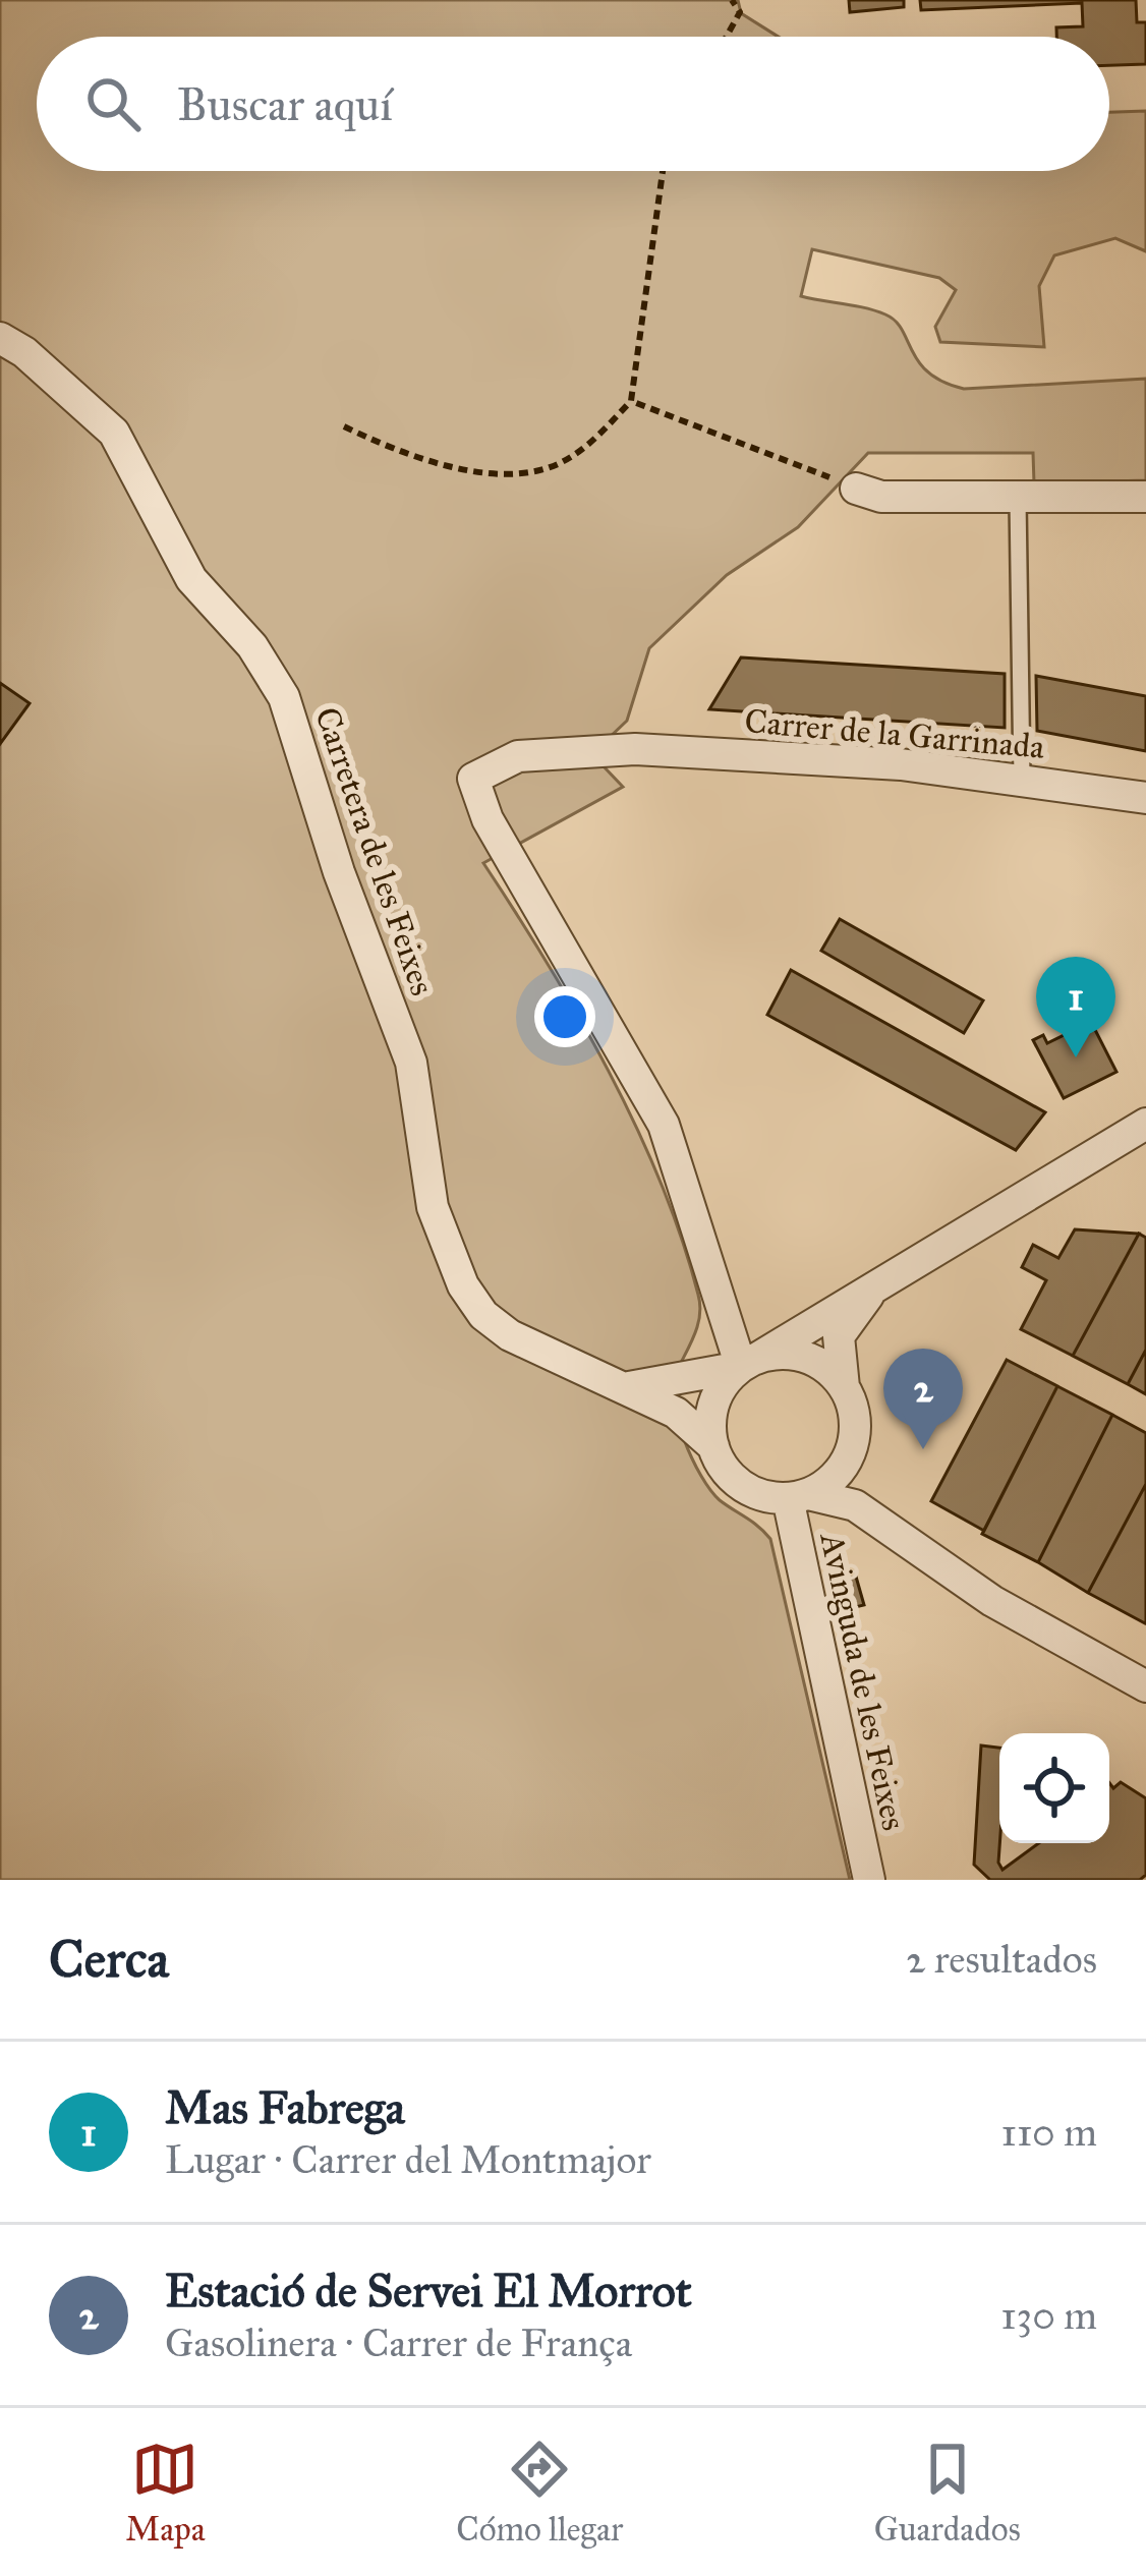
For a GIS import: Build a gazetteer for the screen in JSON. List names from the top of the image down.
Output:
{
  "streets": {
    "street": ["Carrer de la Garrinada", "Carretera de les Feixes", "Avinguda de les Feixes"]
  },
  "crossings": [
    ["Carrer de la Garrinada", "Carretera de les Feixes"],
    ["Carrer de la Garrinada", "Avinguda de les Feixes"],
    ["Carretera de les Feixes", "Avinguda de les Feixes"]
  ],
  "page": {
    "search": "Buscar aquí",
    "pins": ["1", "2"],
    "heading": ["Cerca", "2 resultados"],
    "list": [
      {
        "mark": "1",
        "name": "Mas Fabrega",
        "note": "Lugar · Carrer del Montmajor",
        "value": "110 m"
      },
      {
        "mark": "2",
        "name": "Estació de Servei El Morrot",
        "note": "Gasolinera · Carrer de França",
        "value": "130 m"
      }
    ],
    "nav": ["Mapa", "Cómo llegar", "Guardados"]
  }
}
